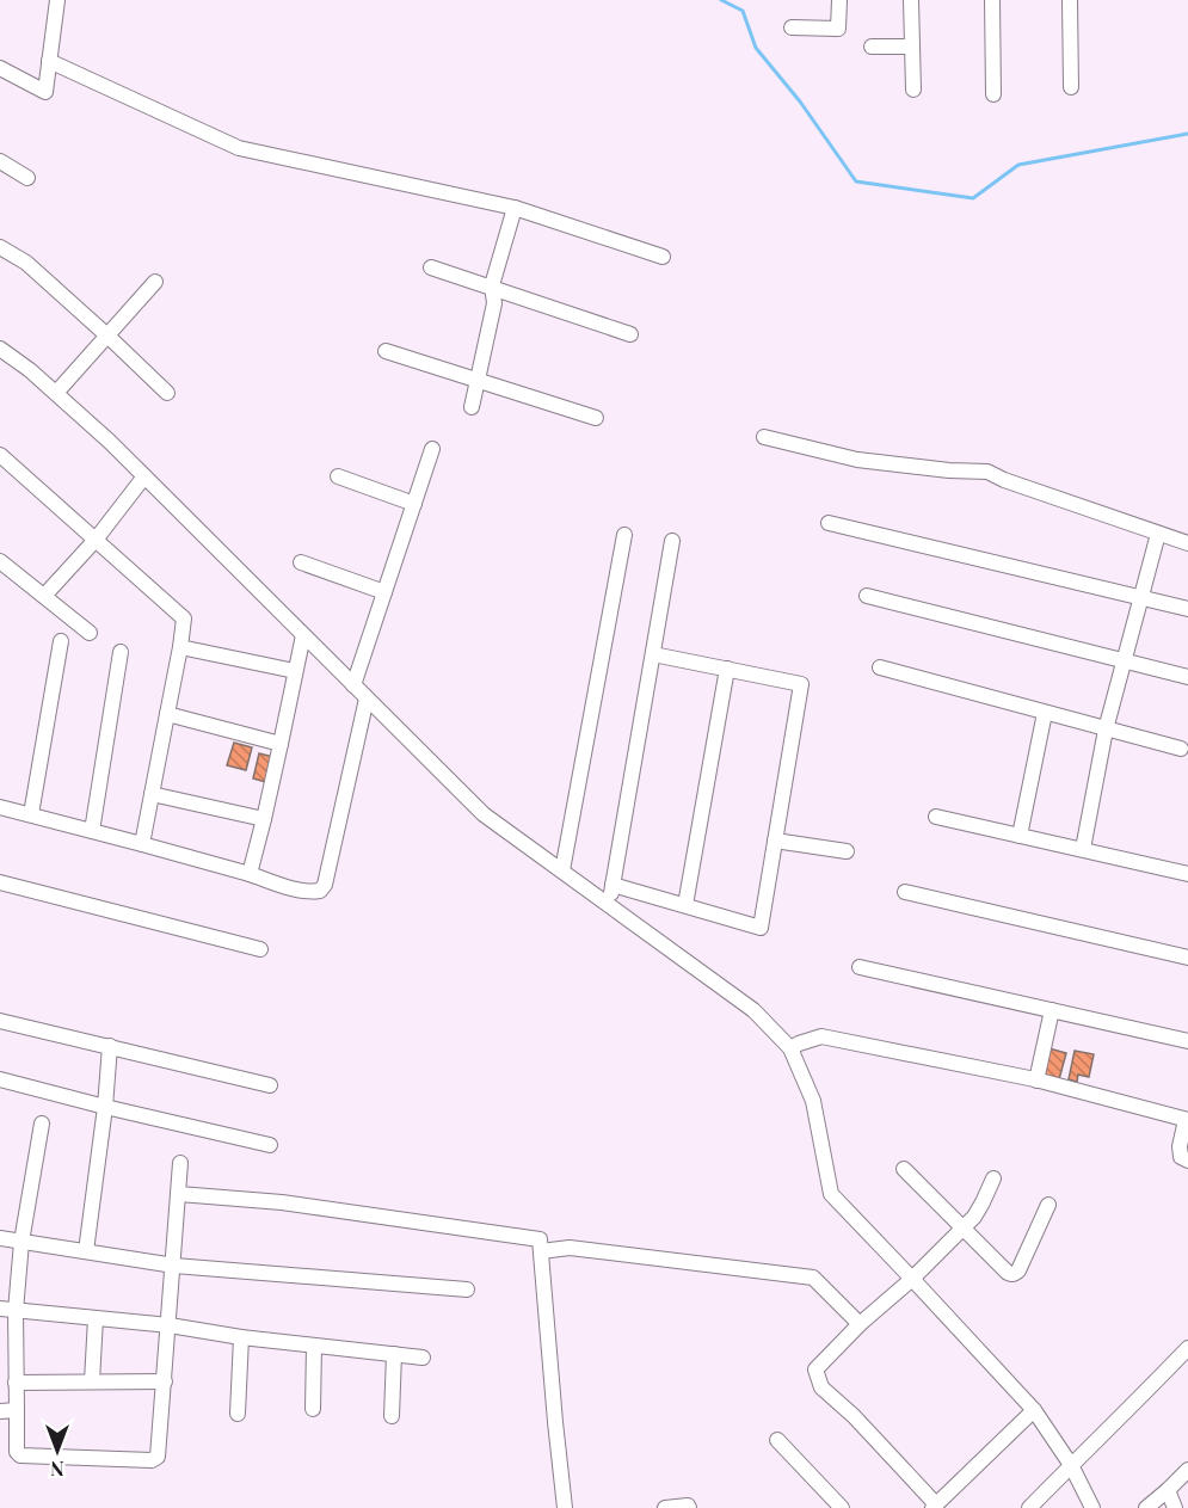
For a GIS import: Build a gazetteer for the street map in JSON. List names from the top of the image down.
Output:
{
  "north": "bottom"
}
